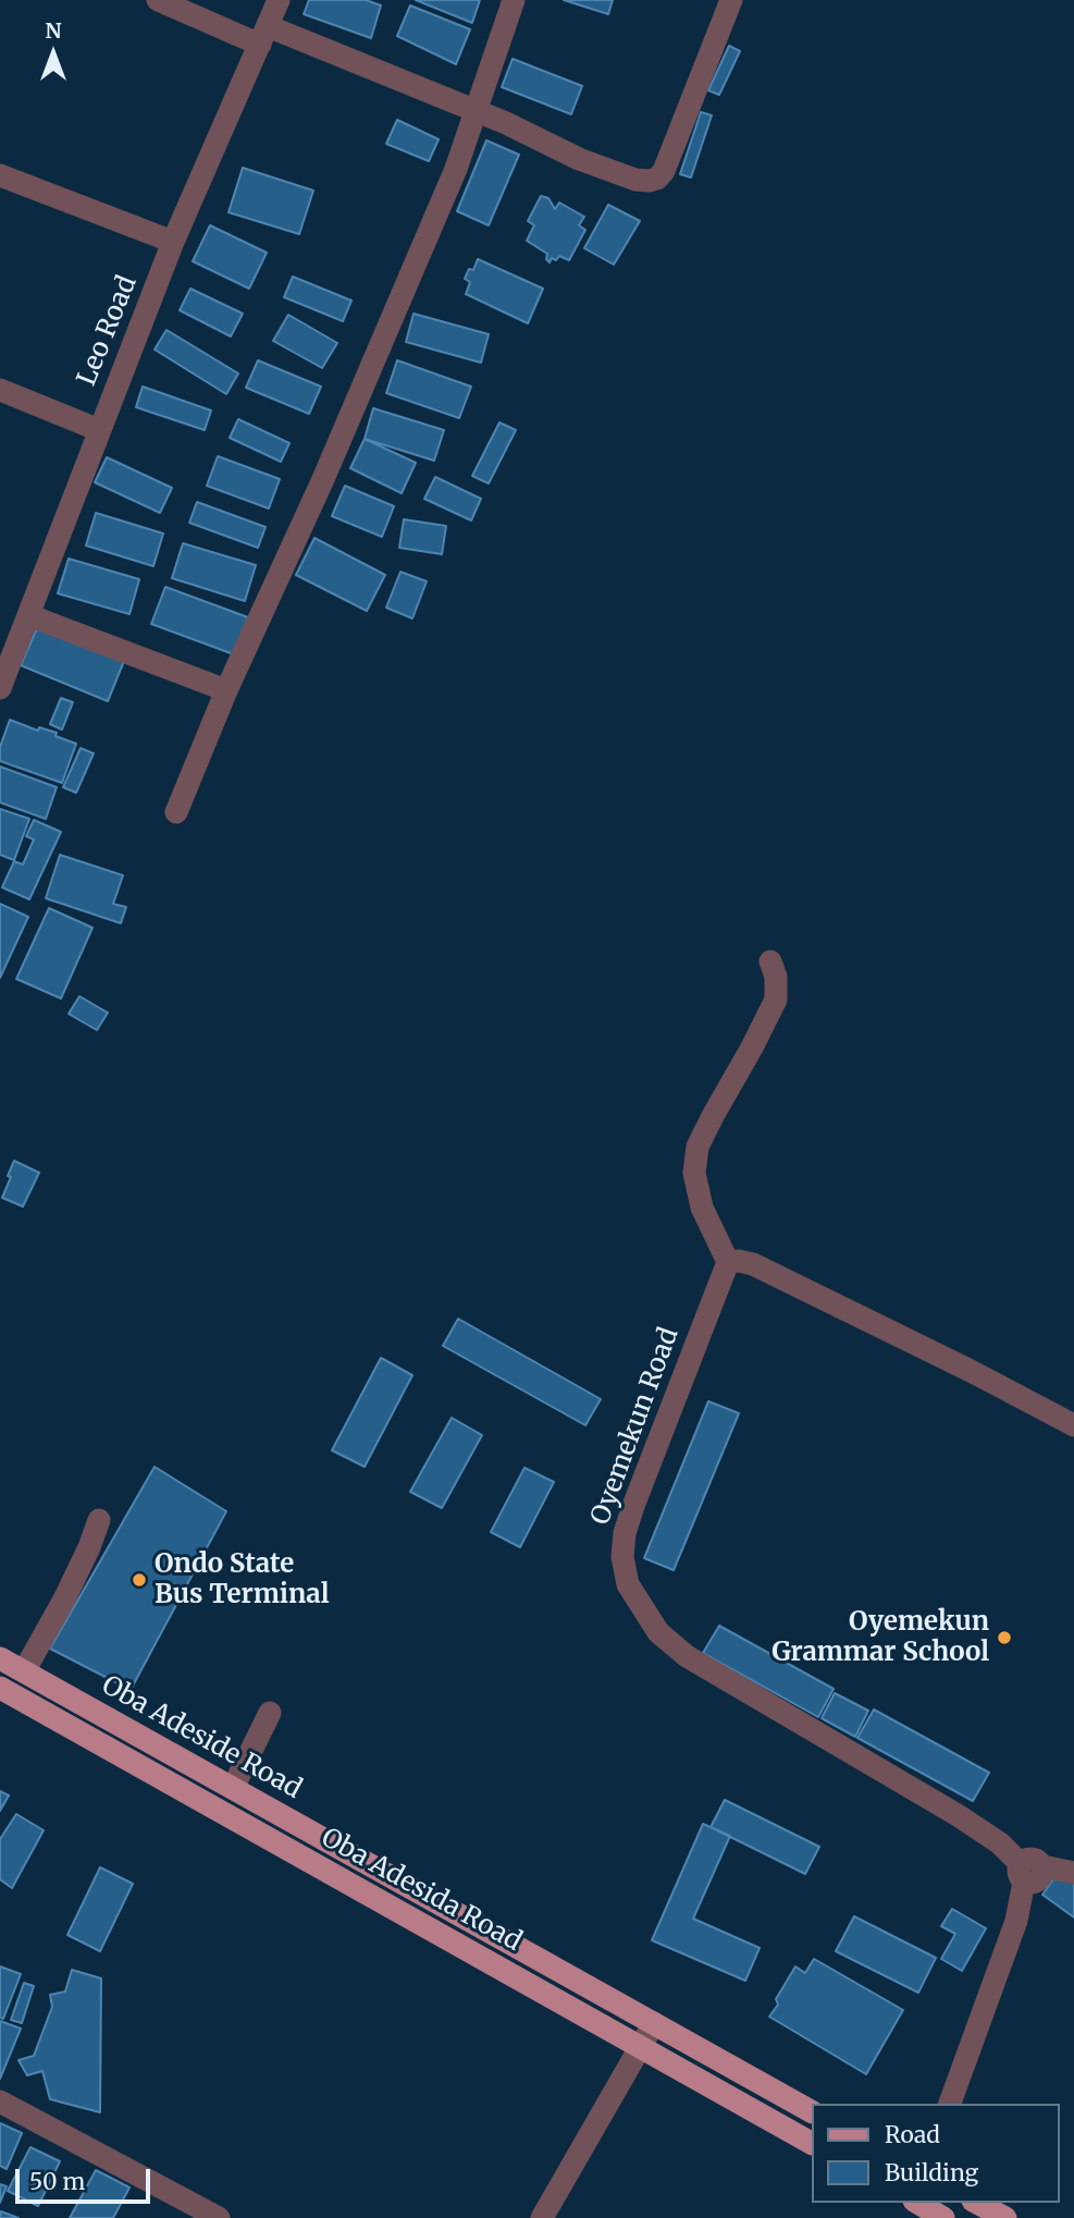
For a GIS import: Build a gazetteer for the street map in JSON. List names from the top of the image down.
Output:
{
  "streets": {
    "main road": ["Oba Adeside Road", "Oba Adesida Road"],
    "street": ["Leo Road", "Oyemekun Road"]
  },
  "places": ["Ondo State Bus Terminal", "Oyemekun Grammar School"],
  "legend": ["Road", "Building"],
  "scale_bar": "50 m",
  "north": "top"
}
